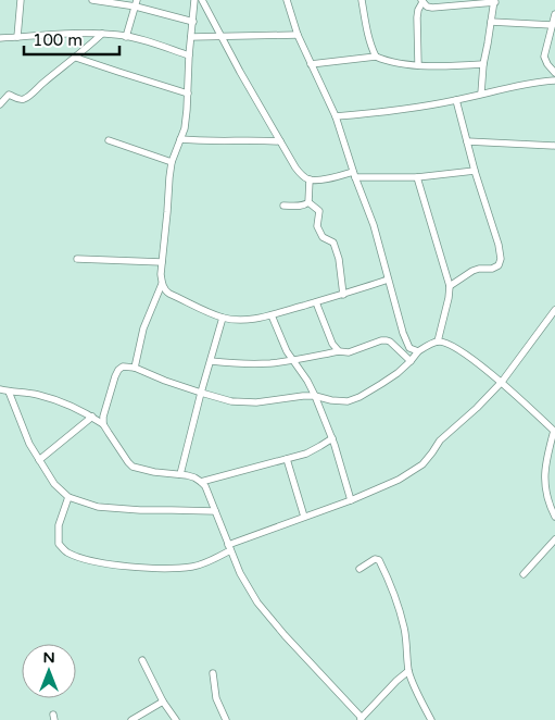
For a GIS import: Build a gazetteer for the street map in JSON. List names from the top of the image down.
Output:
{
  "scale_bar": "100 m",
  "north": "top"
}
